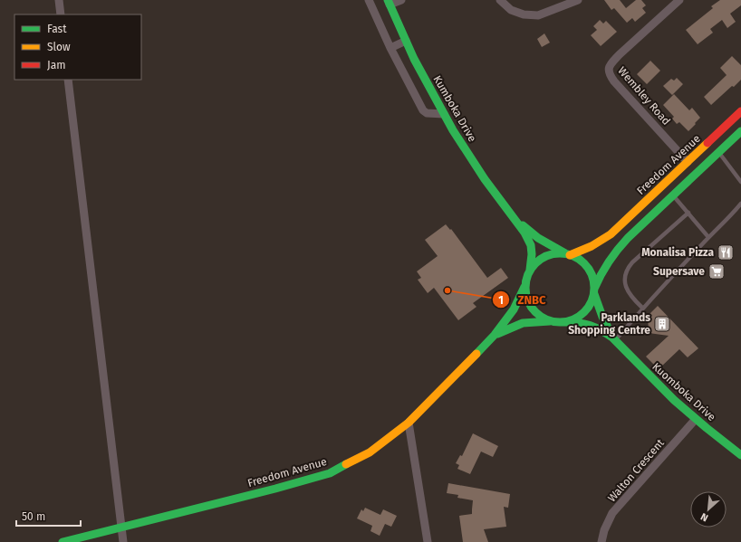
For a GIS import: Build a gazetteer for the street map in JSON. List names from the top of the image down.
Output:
{
  "streets": {
    "main road": ["Kumboka Drive", "Freedom Avenue", "Kuomboka Drive"],
    "street": ["Wembley Road", "Walton Crescent"]
  },
  "crossings": [
    ["Wembley Road", "Freedom Avenue"],
    ["Kumboka Drive", "Freedom Avenue"],
    ["Kuomboka Drive", "Walton Crescent"]
  ],
  "places": {
    "restaurant": ["Monalisa Pizza"],
    "supermarket": ["Supersave"],
    "other": ["ZNBC"],
    "building": ["Parklands Shopping Centre"]
  },
  "legend": ["Fast", "Slow", "Jam"],
  "scale_bar": "50 m",
  "north": "bottom left"
}
